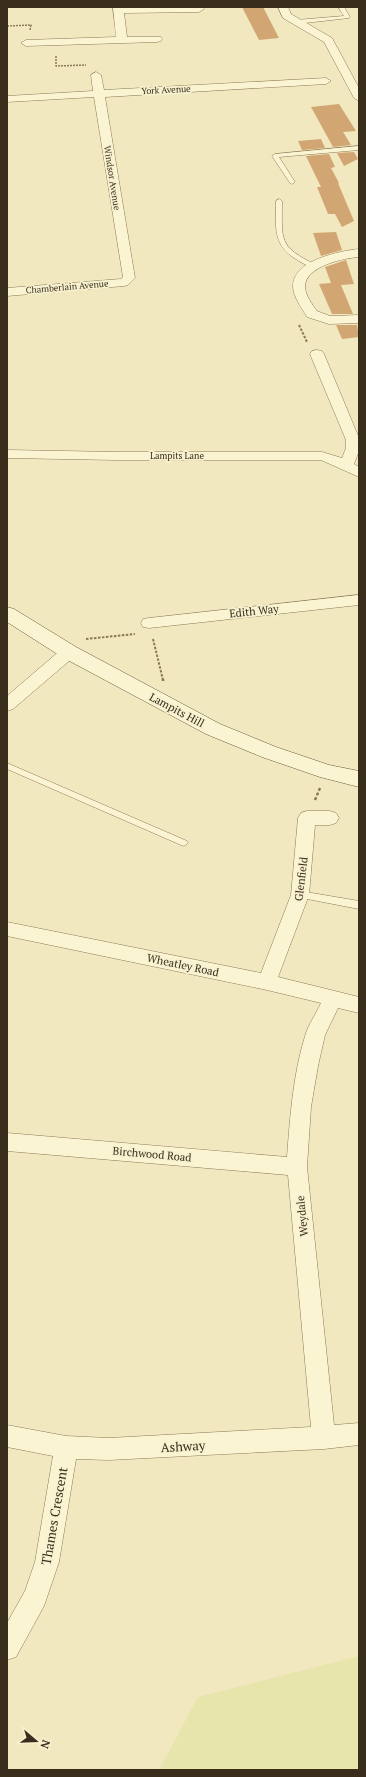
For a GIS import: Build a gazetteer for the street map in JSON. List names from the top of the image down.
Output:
{
  "streets": {
    "main road": ["Lampits Hill"],
    "street": [
      "York Avenue",
      "Windsor Avenue",
      "Chamberlain Avenue",
      "Lampits Lane",
      "Edith Way",
      "Glenfield",
      "Wheatley Road",
      "Birchwood Road",
      "Weydale",
      "Ashway",
      "Thames Crescent"
    ]
  },
  "crossings": [
    ["York Avenue", "Windsor Avenue"],
    ["Windsor Avenue", "Chamberlain Avenue"],
    ["Glenfield", "Wheatley Road"],
    ["Wheatley Road", "Weydale"],
    ["Birchwood Road", "Weydale"],
    ["Weydale", "Ashway"],
    ["Ashway", "Thames Crescent"]
  ],
  "north": "right"
}
